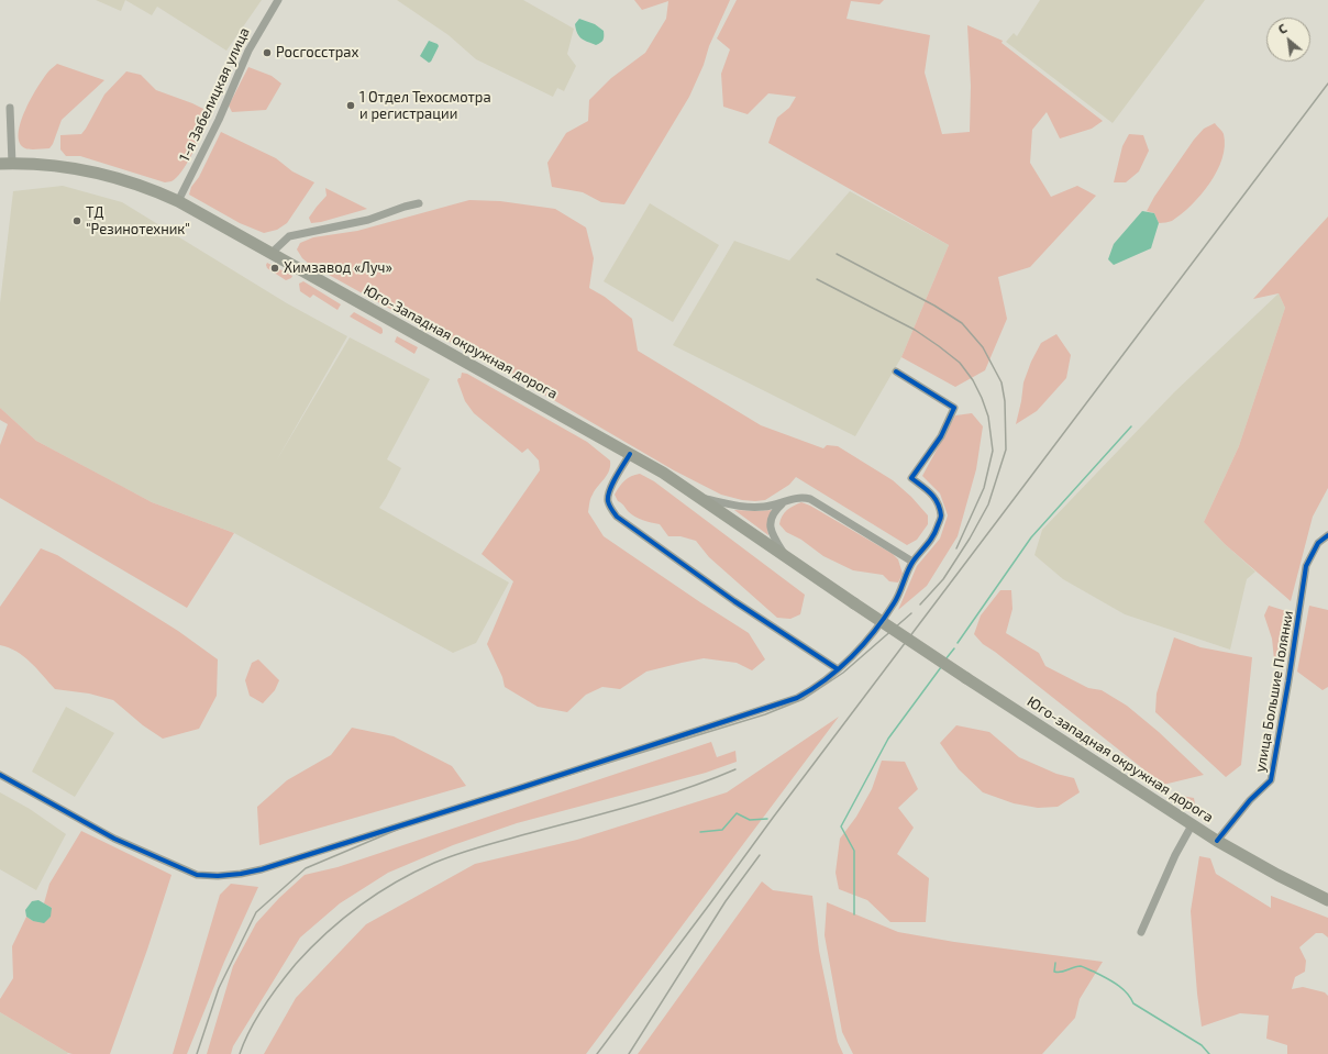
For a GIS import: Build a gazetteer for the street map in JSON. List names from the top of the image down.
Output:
{
  "streets": {
    "highway": ["Юго-Западная окружная дорога", "Юго-западная окружная дорога"],
    "street": ["1-я Забелицкая улица", "улица Большие Полянки"]
  },
  "crossings": [
    ["1-я Забелицкая улица", "Юго-Западная окружная дорога"],
    ["Юго-Западная окружная дорога", "Юго-западная окружная дорога"],
    ["улица Большие Полянки", "Юго-западная окружная дорога"]
  ],
  "places": [
    "Росгосстрах",
    "1 Отдел Техосмотра и регистрации",
    "ТД \"Резинотехник\"",
    "Химзавод «Луч»"
  ],
  "north": "top left"
}
